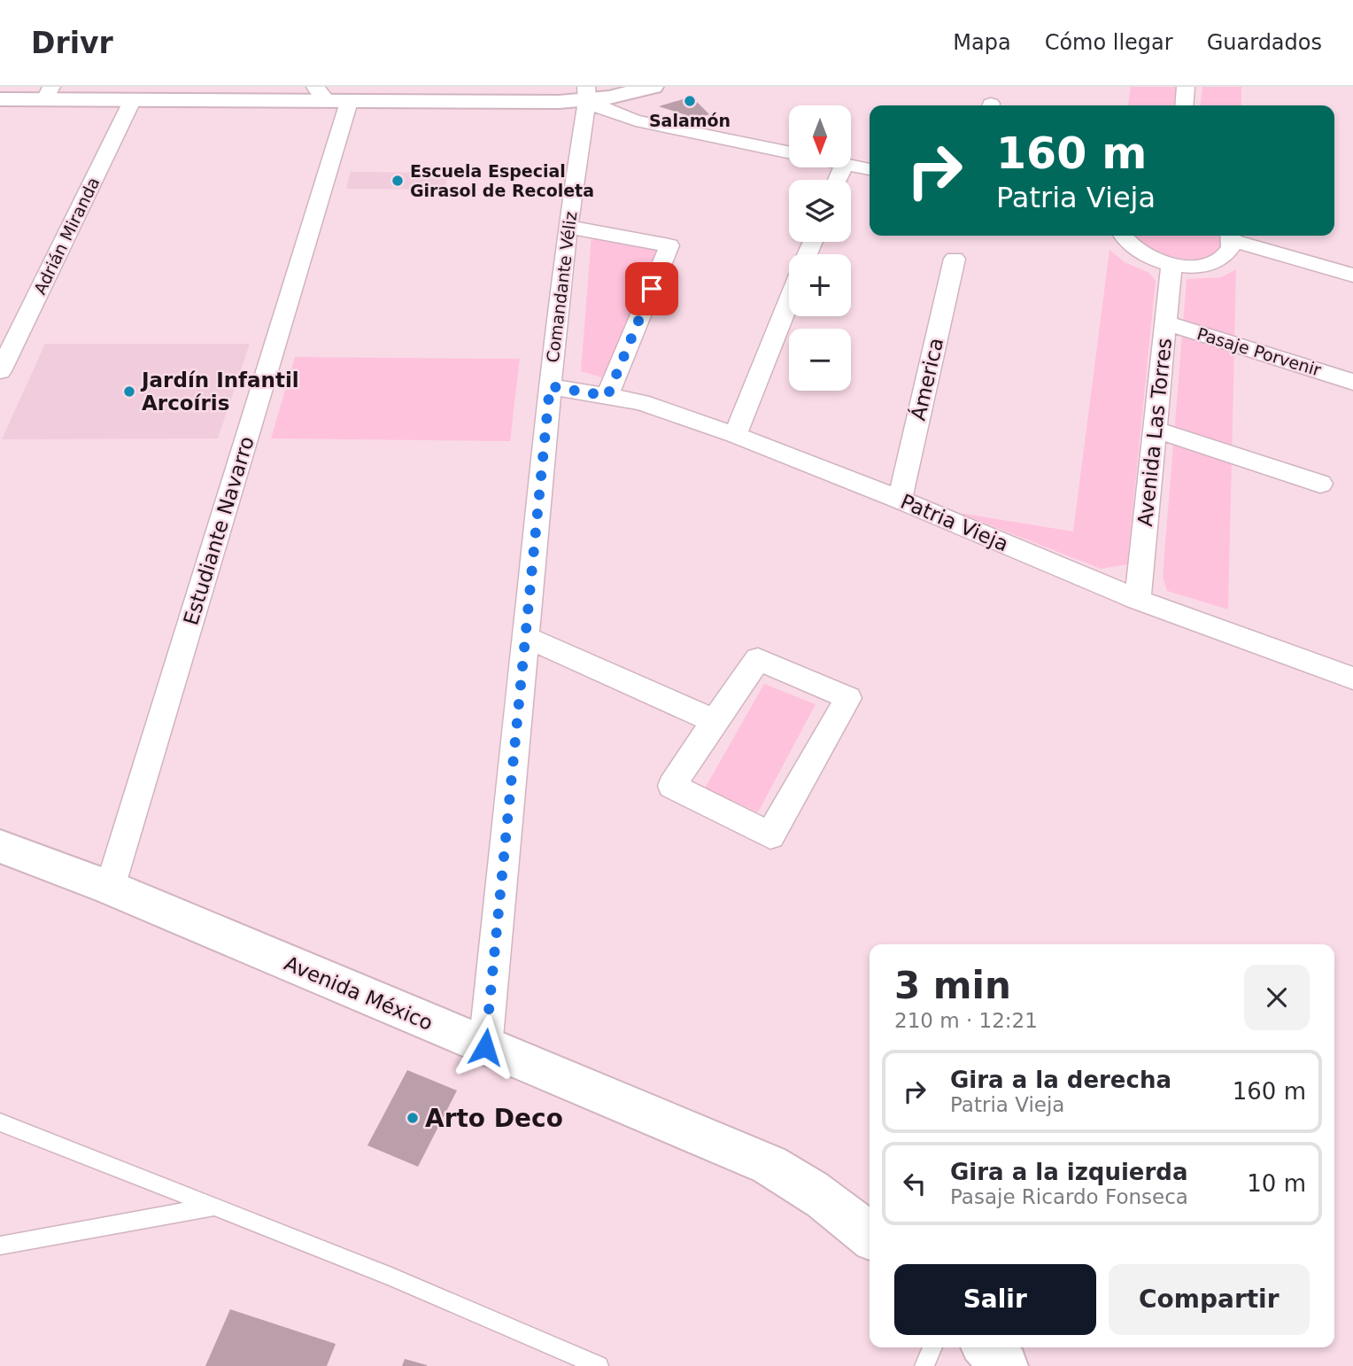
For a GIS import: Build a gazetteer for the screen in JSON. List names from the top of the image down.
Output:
{
  "streets": {
    "street": [
      "Adrián Miranda",
      "Comandante Véliz",
      "Pasaje Porvenir",
      "Ámerica",
      "Avenida Las Torres",
      "Patria Vieja",
      "Estudiante Navarro",
      "Avenida México"
    ]
  },
  "crossings": [
    ["Comandante Véliz", "Patria Vieja"],
    ["Comandante Véliz", "Avenida México"],
    ["Pasaje Porvenir", "Avenida Las Torres"],
    ["Ámerica", "Patria Vieja"],
    ["Avenida Las Torres", "Patria Vieja"],
    ["Estudiante Navarro", "Avenida México"]
  ],
  "places": [
    "Salamón",
    "Escuela Especial Girasol de Recoleta",
    "Jardín Infantil Arcoíris",
    "Arto Deco"
  ],
  "north": "bottom",
  "page": {
    "header": "Drivr",
    "nav": ["Mapa", "Cómo llegar", "Guardados"],
    "map_buttons": ["+", "−"],
    "turn": ["160 m", "Patria Vieja"],
    "heading": ["3 min", "210 m · 12:21"],
    "list": [
      {
        "name": "Gira a la derecha",
        "note": "Patria Vieja",
        "value": "160 m"
      },
      {
        "name": "Gira a la izquierda",
        "note": "Pasaje Ricardo Fonseca",
        "value": "10 m"
      }
    ],
    "buttons": ["Salir", "Compartir"]
  }
}
